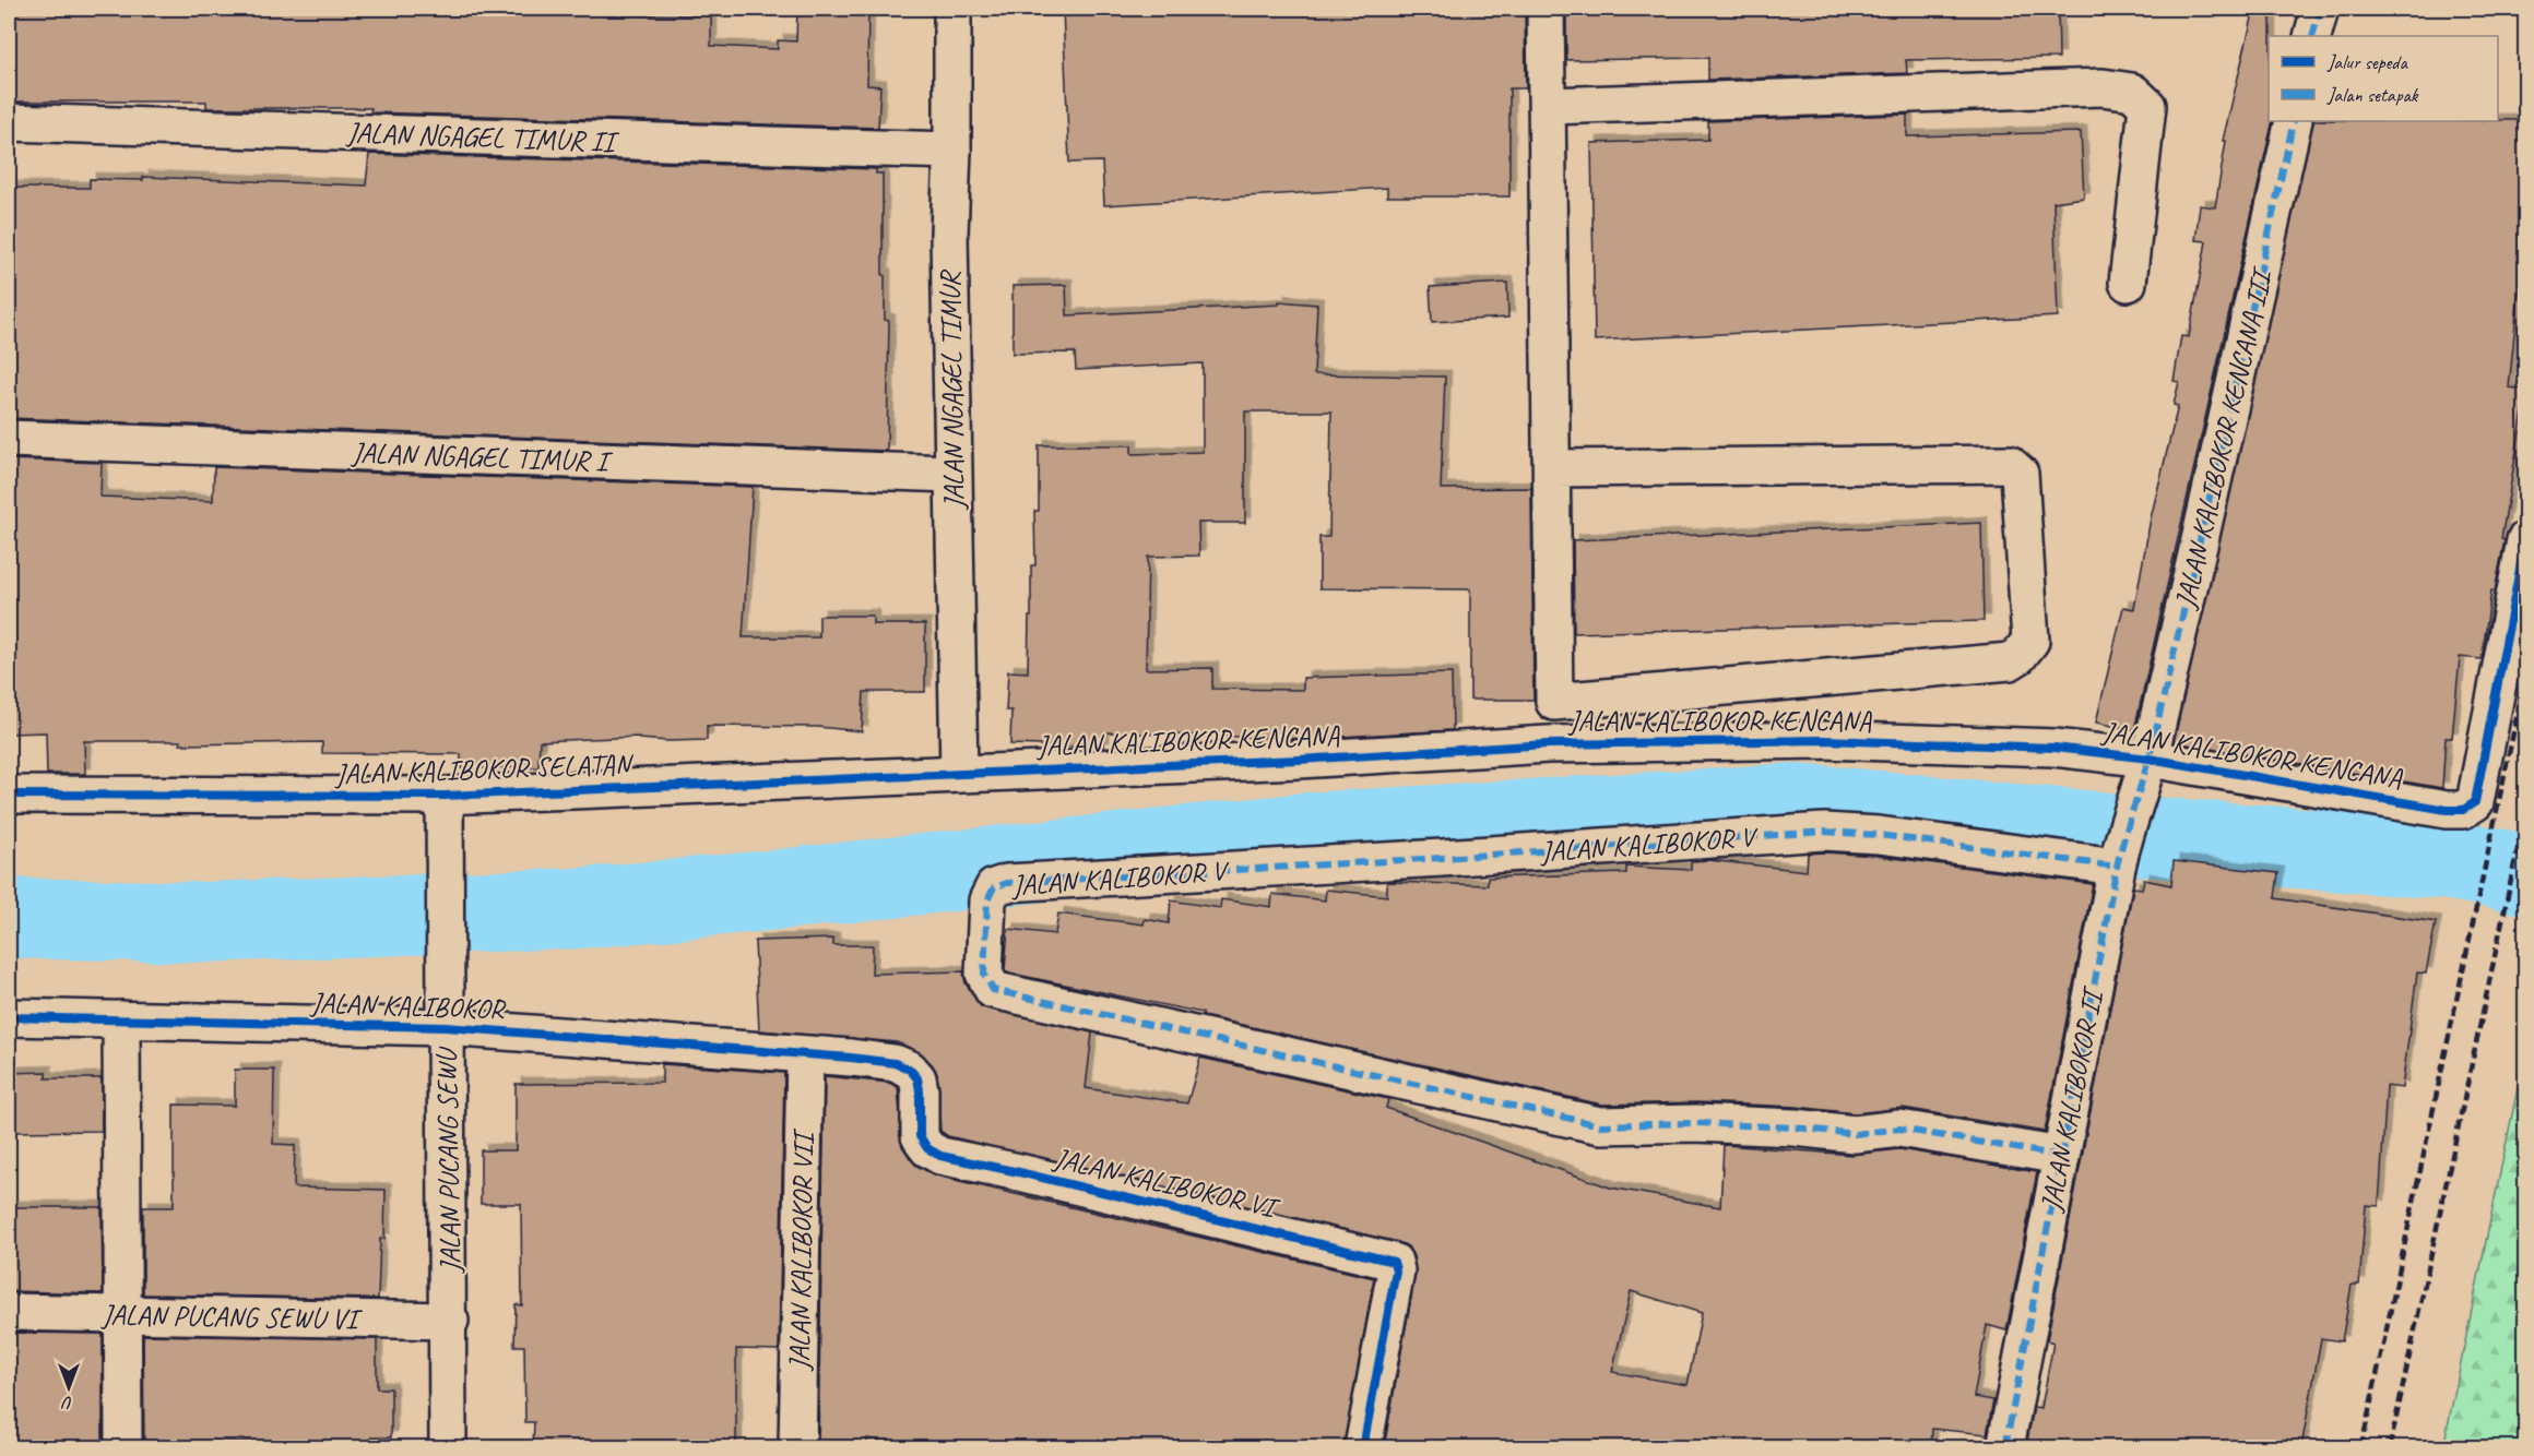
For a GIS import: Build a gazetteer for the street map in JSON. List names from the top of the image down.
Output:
{
  "streets": {
    "street": [
      "JALAN NGAGEL TIMUR II",
      "JALAN NGAGEL TIMUR",
      "JALAN KALIBOKOR KENCANA III",
      "JALAN NGAGEL TIMUR I",
      "JALAN KALIBOKOR KENCANA",
      "JALAN KALIBOKOR SELATAN",
      "JALAN KALIBOKOR V",
      "JALAN KALIBOKOR",
      "JALAN KALIBOKOR II",
      "JALAN PUCANG SEWU",
      "JALAN KALIBOKOR VI",
      "JALAN KALIBOKOR VII",
      "JALAN PUCANG SEWU VI"
    ]
  },
  "crossings": [
    ["JALAN NGAGEL TIMUR II", "JALAN NGAGEL TIMUR"],
    ["JALAN NGAGEL TIMUR", "JALAN NGAGEL TIMUR I"],
    ["JALAN NGAGEL TIMUR", "JALAN KALIBOKOR KENCANA"],
    ["JALAN NGAGEL TIMUR", "JALAN KALIBOKOR SELATAN"],
    ["JALAN KALIBOKOR KENCANA III", "JALAN KALIBOKOR KENCANA"],
    ["JALAN KALIBOKOR KENCANA III", "JALAN KALIBOKOR II"],
    ["JALAN KALIBOKOR KENCANA", "JALAN KALIBOKOR SELATAN"],
    ["JALAN KALIBOKOR KENCANA", "JALAN KALIBOKOR II"],
    ["JALAN KALIBOKOR SELATAN", "JALAN PUCANG SEWU"],
    ["JALAN KALIBOKOR V", "JALAN KALIBOKOR II"],
    ["JALAN KALIBOKOR", "JALAN PUCANG SEWU"],
    ["JALAN KALIBOKOR", "JALAN KALIBOKOR VI"],
    ["JALAN KALIBOKOR", "JALAN KALIBOKOR VII"],
    ["JALAN PUCANG SEWU", "JALAN PUCANG SEWU VI"],
    ["JALAN KALIBOKOR VI", "JALAN KALIBOKOR VII"]
  ],
  "legend": ["Jalur sepeda", "Jalan setapak"],
  "north": "bottom"
}
